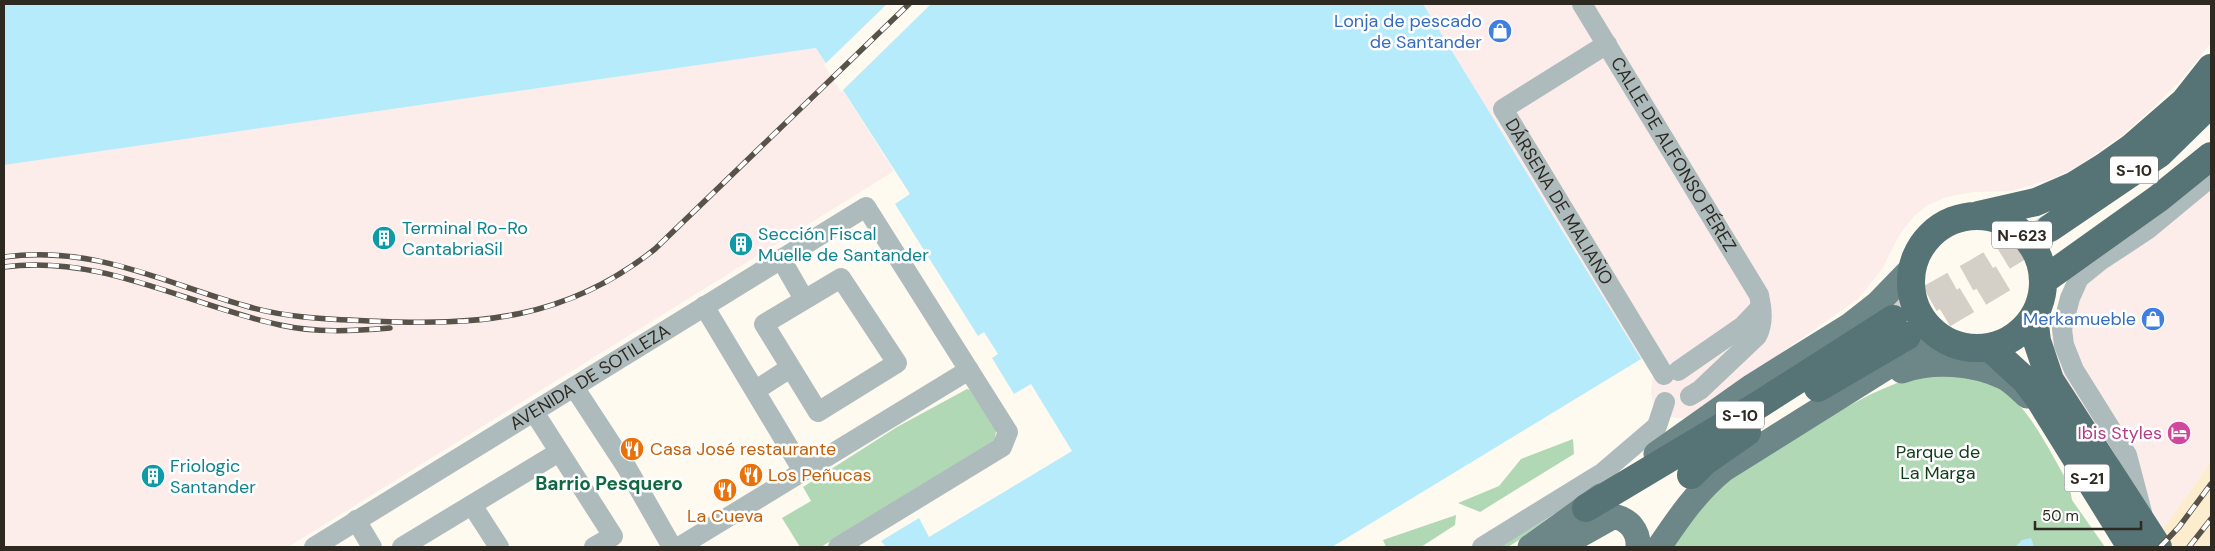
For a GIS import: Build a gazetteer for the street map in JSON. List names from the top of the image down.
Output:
{
  "streets": {
    "highway": ["S-10", "N-623", "S-21"],
    "street": ["CALLE DE ALFONSO PÉREZ", "DÁRSENA DE MALIAÑO", "AVENIDA DE SOTILEZA"]
  },
  "crossings": [
    ["CALLE DE ALFONSO PÉREZ", "DÁRSENA DE MALIAÑO"],
    ["N-623", "S-21"]
  ],
  "districts": ["Barrio Pesquero"],
  "parks": ["Parque de La Marga"],
  "places": {
    "shop": ["Lonja de pescado de Santander", "Merkamueble"],
    "building": ["Terminal Ro-Ro CantabriaSil", "Sección Fiscal Muelle de Santander", "Friologic Santander"],
    "hotel": ["Ibis Styles"],
    "restaurant": ["Casa José restaurante", "Los Peñucas", "La Cueva"]
  },
  "scale_bar": "50 m"
}
